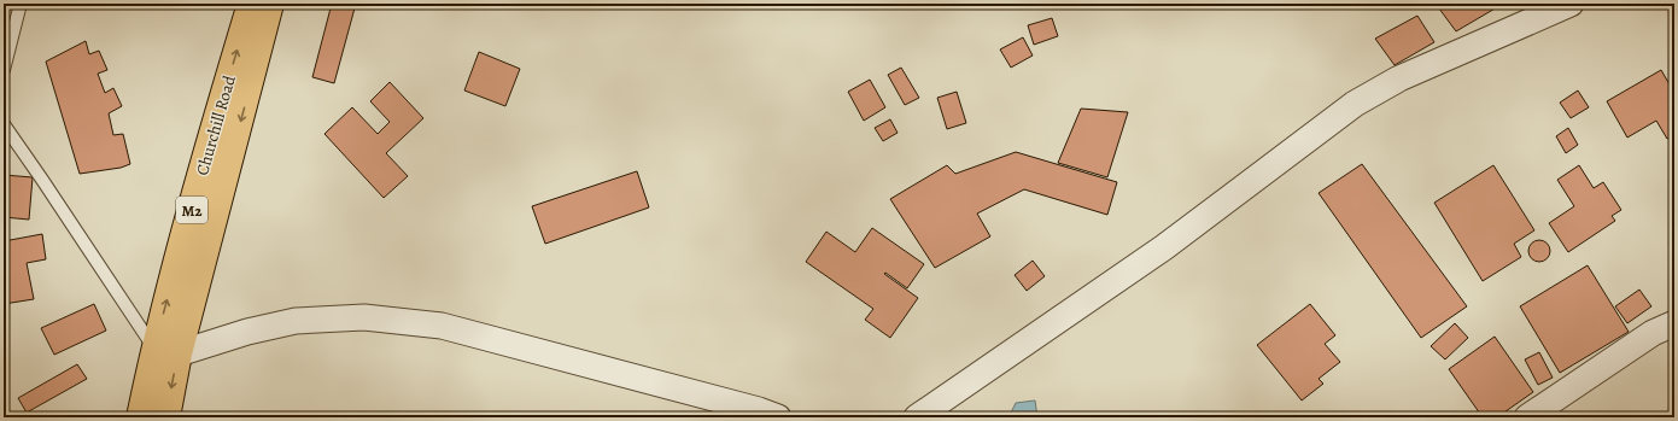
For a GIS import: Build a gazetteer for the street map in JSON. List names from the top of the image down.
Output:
{
  "streets": {
    "highway": ["Churchill Road", "M2"]
  }
}
